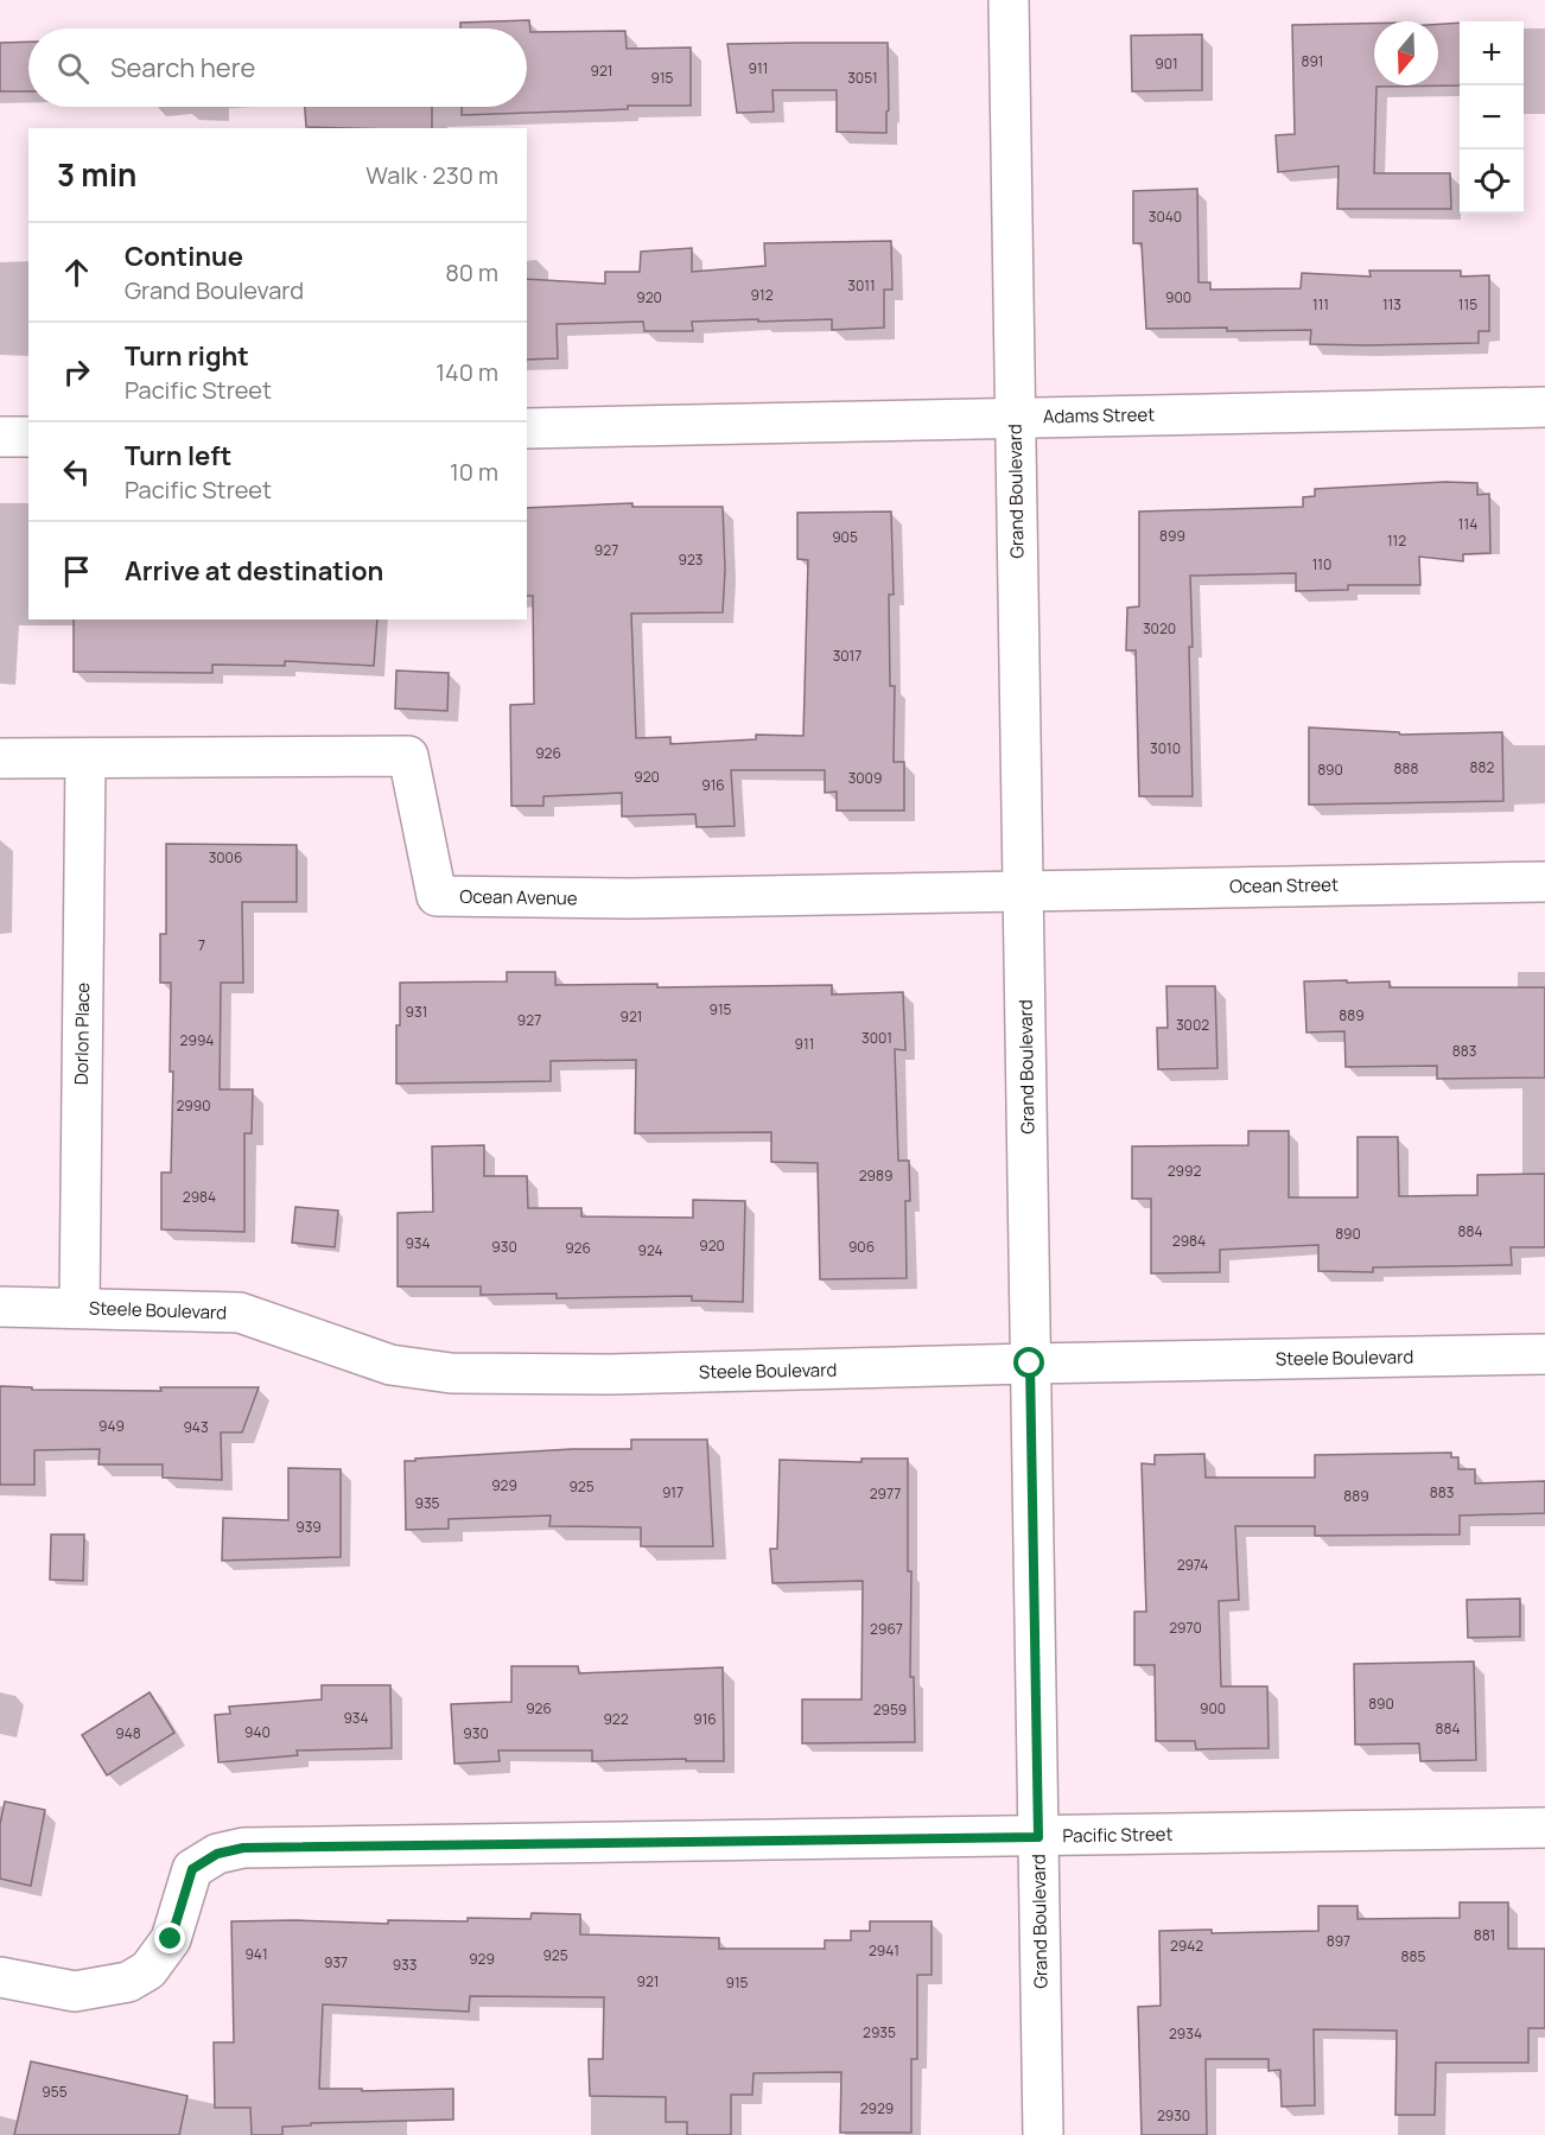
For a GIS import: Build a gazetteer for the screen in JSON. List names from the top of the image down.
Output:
{
  "streets": {
    "street": [
      "Adams Street",
      "Grand Boulevard",
      "Ocean Street",
      "Ocean Avenue",
      "Dorlon Place",
      "Steele Boulevard",
      "Pacific Street"
    ]
  },
  "crossings": [
    ["Adams Street", "Grand Boulevard"],
    ["Grand Boulevard", "Ocean Street"],
    ["Grand Boulevard", "Ocean Avenue"],
    ["Grand Boulevard", "Steele Boulevard"],
    ["Grand Boulevard", "Pacific Street"],
    ["Ocean Street", "Ocean Avenue"],
    ["Ocean Avenue", "Dorlon Place"],
    ["Dorlon Place", "Steele Boulevard"]
  ],
  "house_numbers": [
    "891",
    "901",
    "911",
    "921",
    "915",
    "3051",
    "3040",
    "3011",
    "912",
    "920",
    "900",
    "111",
    "113",
    "115",
    "114",
    "899",
    "905",
    "112",
    "927",
    "923",
    "110",
    "3020",
    "3017",
    "3010",
    "926",
    "882",
    "888",
    "890",
    "920",
    "3009",
    "916",
    "3006",
    "7",
    "915",
    "931",
    "889",
    "921",
    "927",
    "3002",
    "3001",
    "2994",
    "911",
    "883",
    "2990",
    "2992",
    "2989",
    "2984",
    "884",
    "890",
    "2984",
    "934",
    "920",
    "930",
    "906",
    "926",
    "924",
    "949",
    "943",
    "929",
    "925",
    "917",
    "883",
    "2977",
    "889",
    "935",
    "939",
    "2974",
    "2970",
    "2967",
    "890",
    "926",
    "900",
    "2959",
    "934",
    "922",
    "916",
    "884",
    "940",
    "948",
    "930",
    "881",
    "897",
    "2942",
    "2941",
    "941",
    "925",
    "885",
    "929",
    "937",
    "933",
    "921",
    "915",
    "2935",
    "2934",
    "955",
    "2929",
    "2930"
  ],
  "north": "bottom",
  "page": {
    "map_buttons": ["+", "−"],
    "search": "Search here",
    "heading": ["3 min", "Walk · 230 m"],
    "list": [
      ["Continue", "Grand Boulevard", "80 m"],
      ["Turn right", "Pacific Street", "140 m"],
      ["Turn left", "Pacific Street", "10 m"],
      "Arrive at destination"
    ]
  }
}
